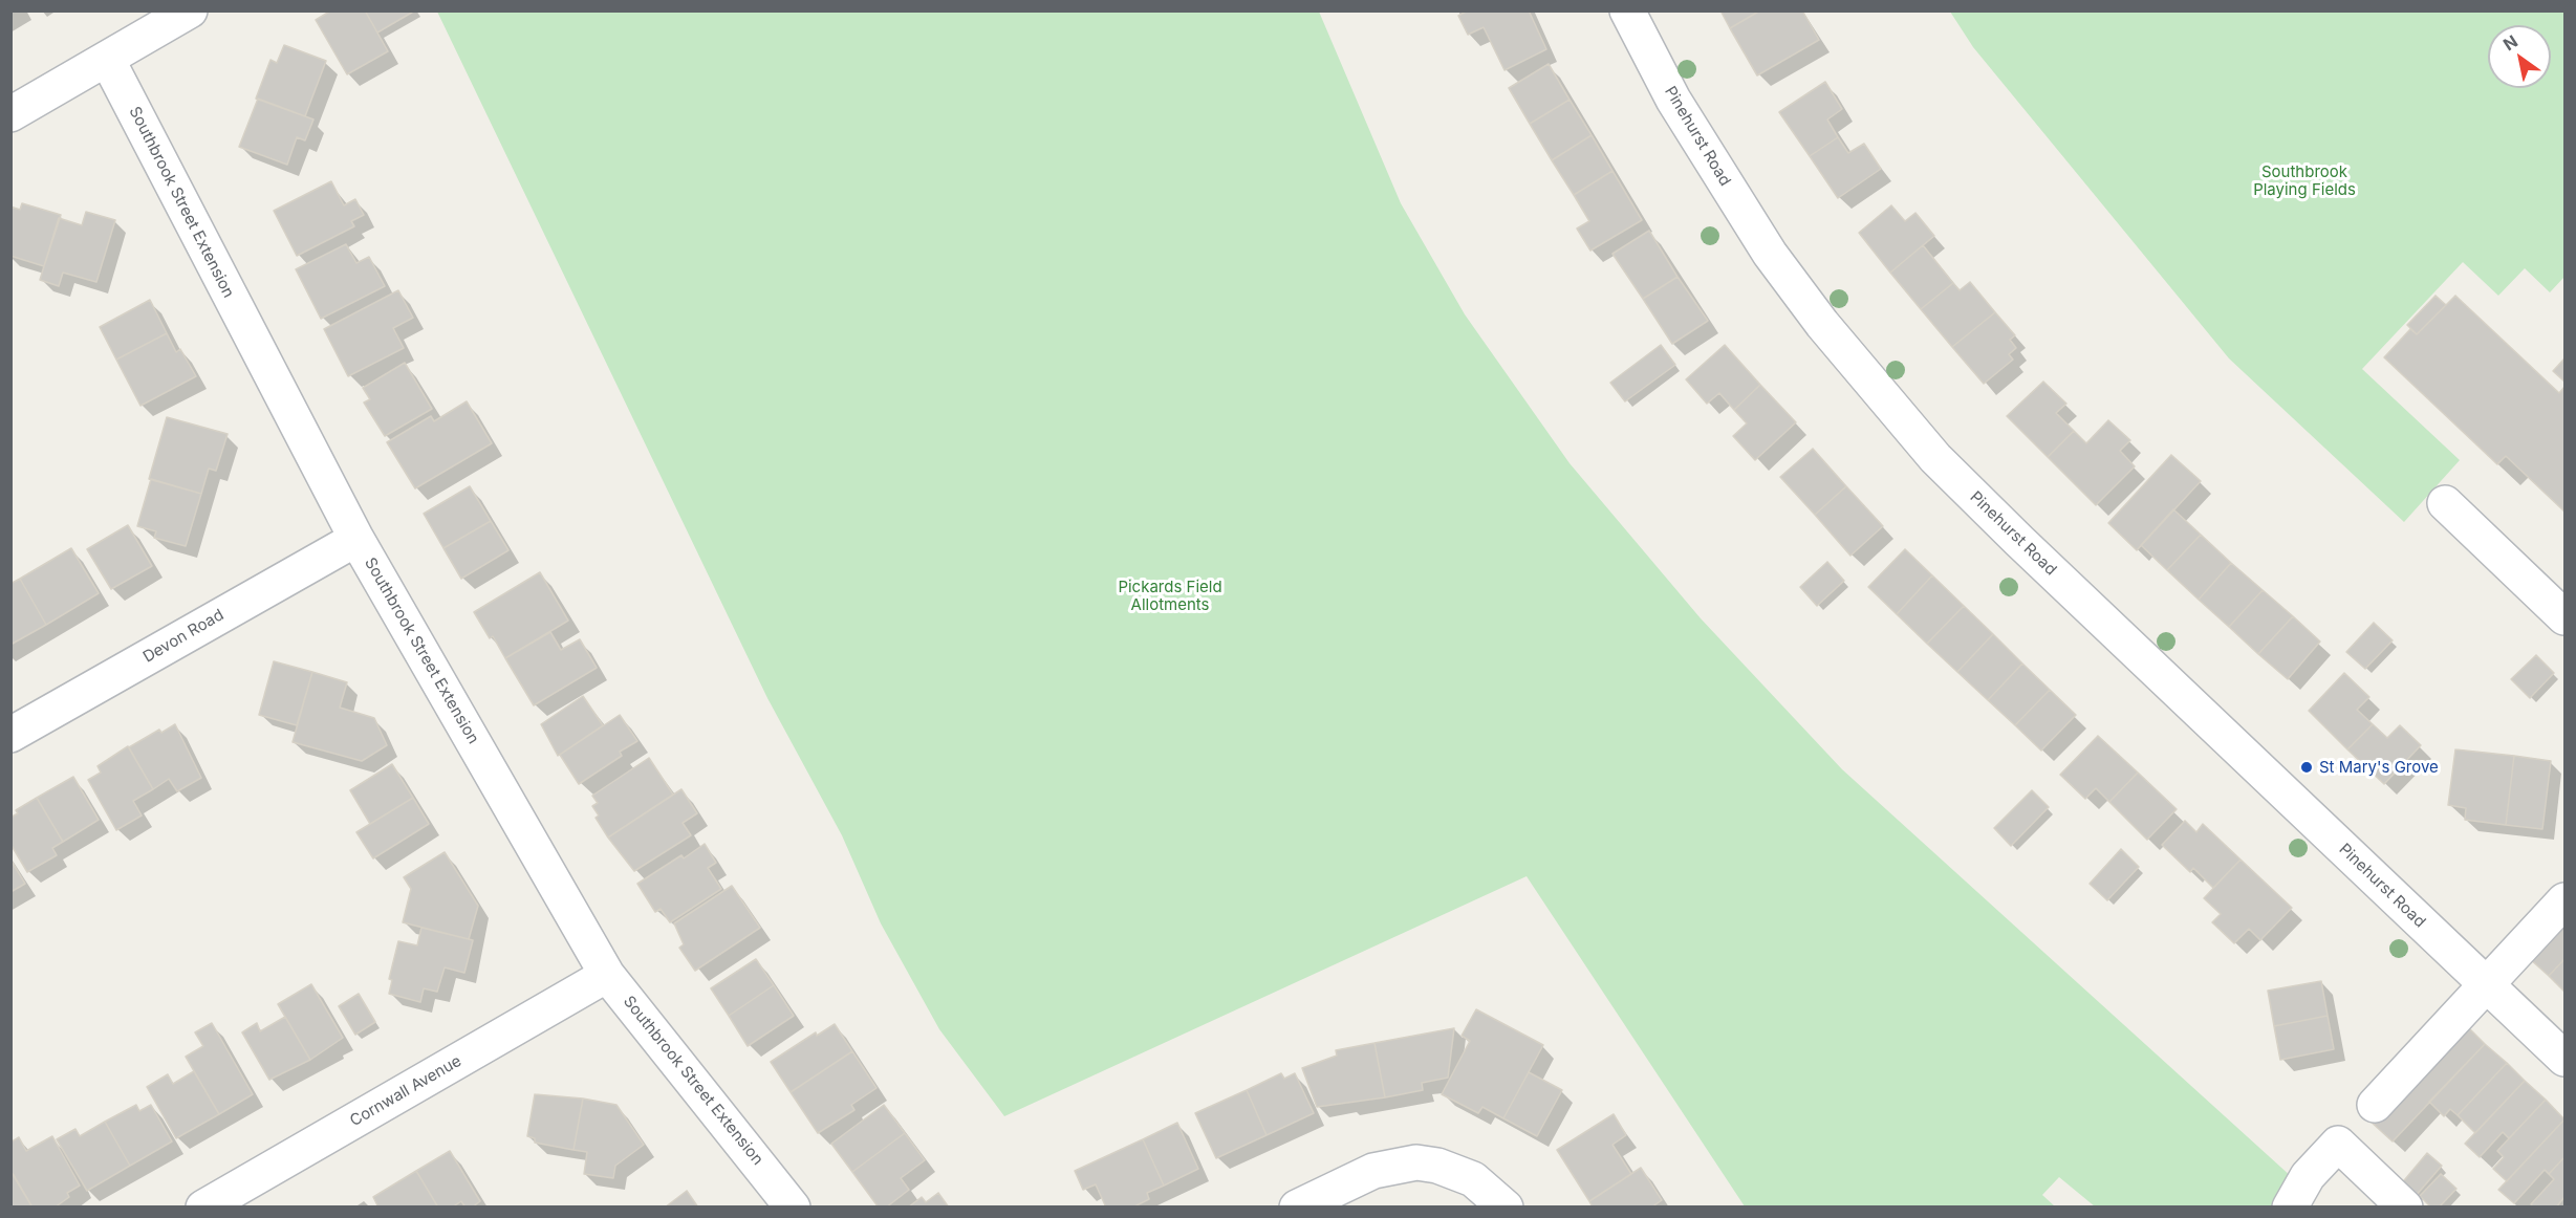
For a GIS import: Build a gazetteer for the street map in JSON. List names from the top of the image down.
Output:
{
  "streets": {
    "street": [
      "Pinehurst Road",
      "Southbrook Street Extension",
      "Devon Road",
      "Cornwall Avenue"
    ]
  },
  "crossings": [
    ["Southbrook Street Extension", "Devon Road"],
    ["Southbrook Street Extension", "Cornwall Avenue"]
  ],
  "parks": ["Southbrook Playing Fields", "Pickards Field Allotments"],
  "places": ["St Mary's Grove"],
  "north": "top left"
}
